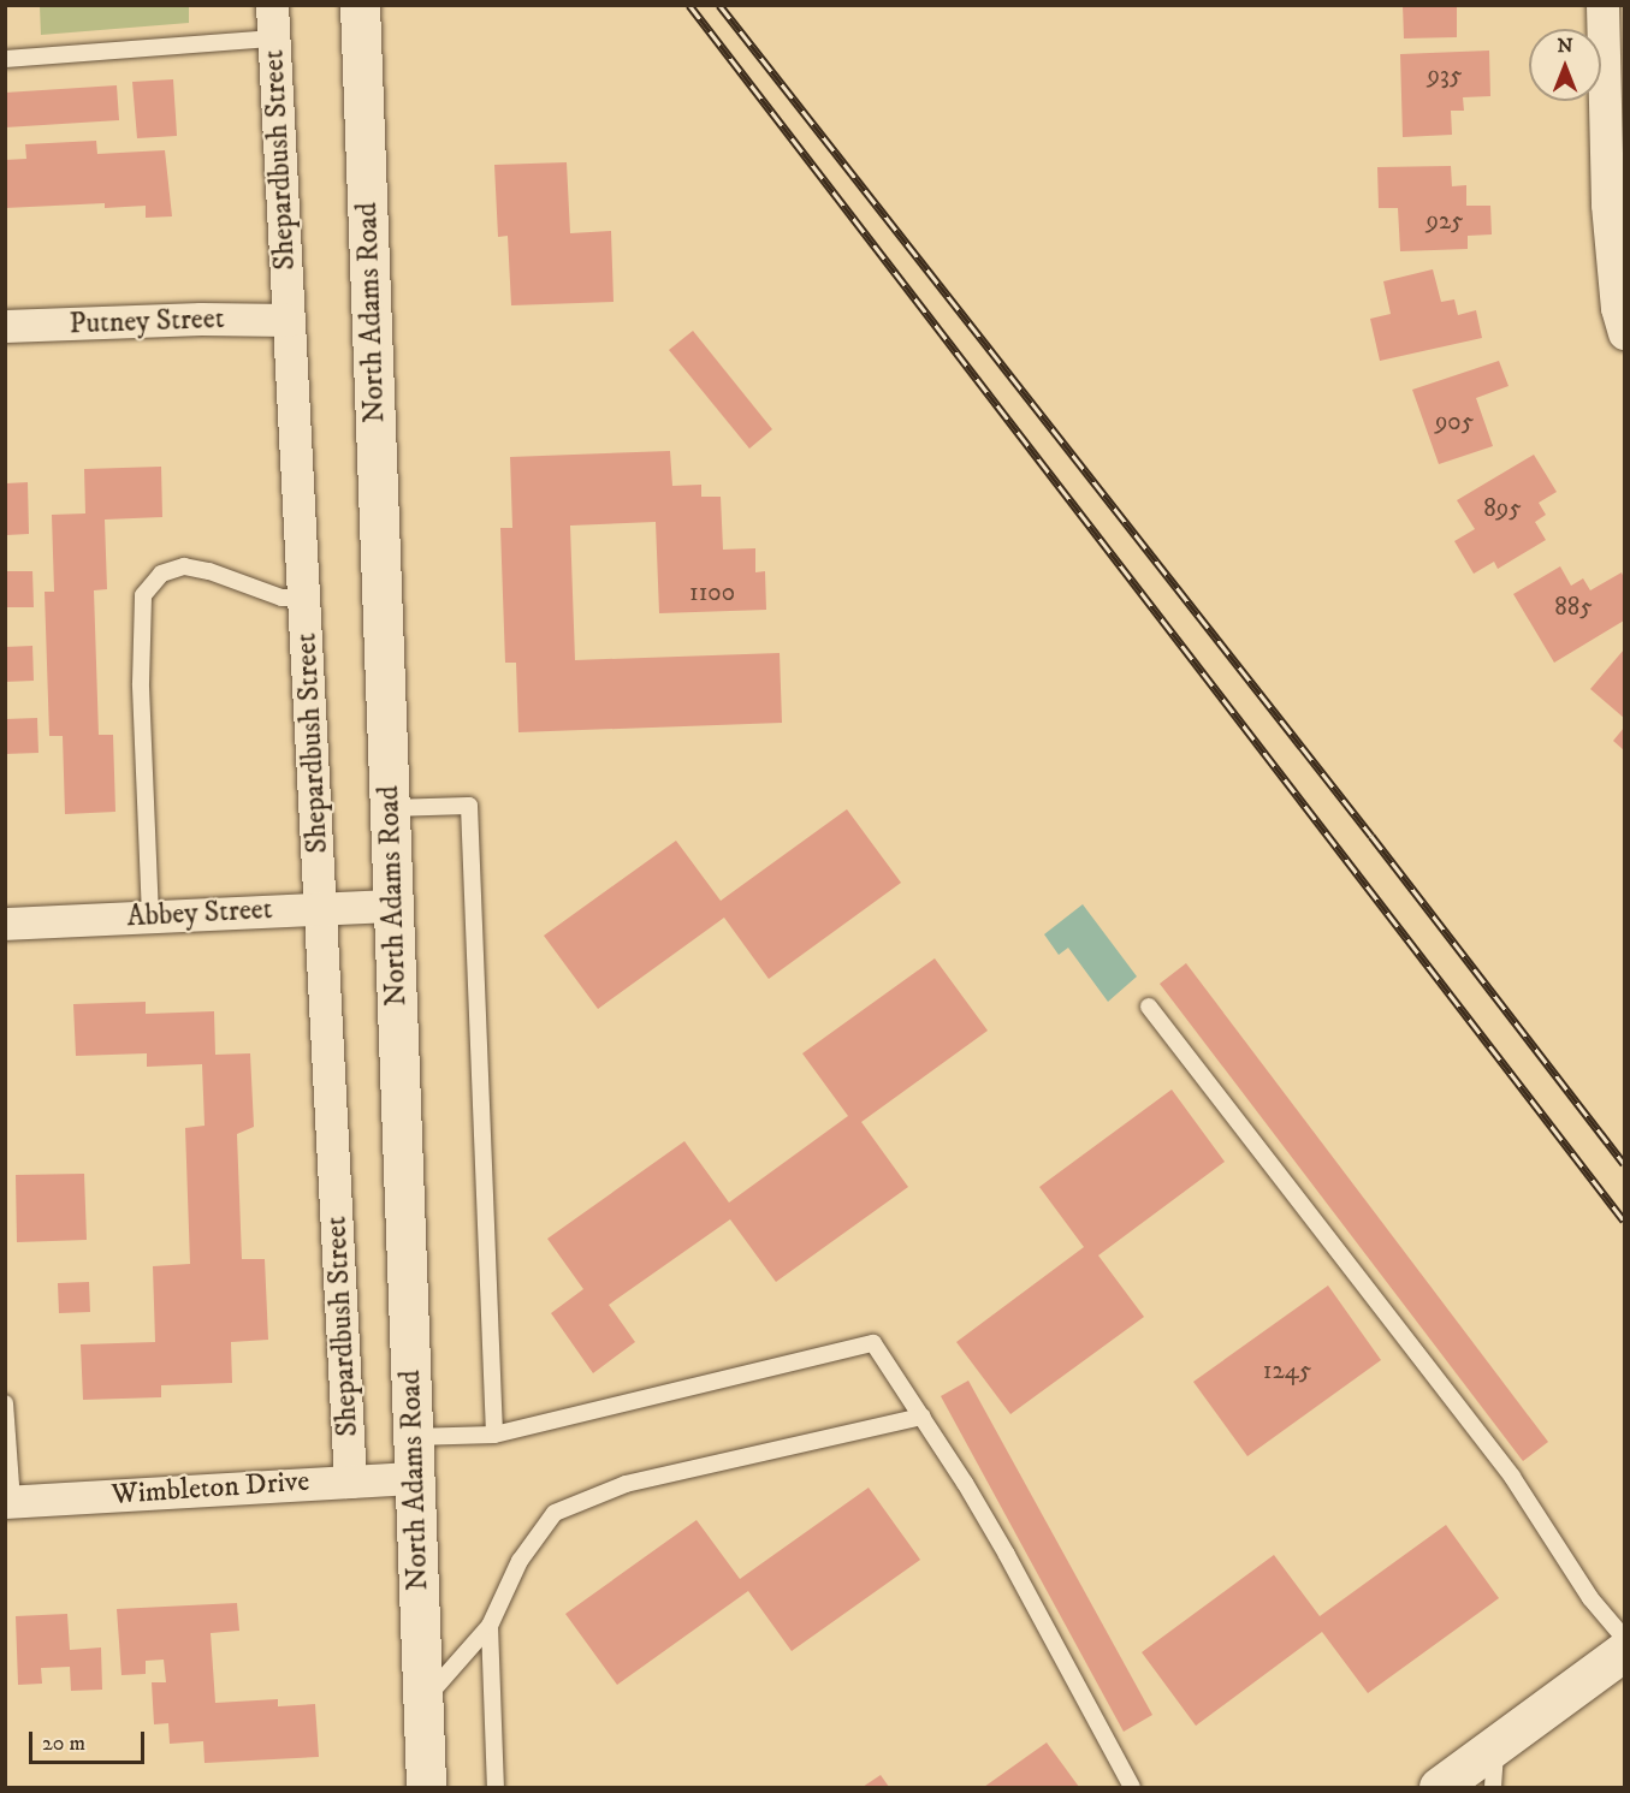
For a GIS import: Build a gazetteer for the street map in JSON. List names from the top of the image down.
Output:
{
  "streets": {
    "main road": ["North Adams Road"],
    "street": [
      "Shepardbush Street",
      "Putney Street",
      "Abbey Street",
      "Wimbleton Drive"
    ]
  },
  "crossings": [
    ["Shepardbush Street", "Putney Street"],
    ["Shepardbush Street", "Abbey Street"],
    ["Shepardbush Street", "Wimbleton Drive"],
    ["North Adams Road", "Abbey Street"],
    ["North Adams Road", "Wimbleton Drive"]
  ],
  "house_numbers": [
    "935",
    "925",
    "905",
    "895",
    "1100",
    "885",
    "1245"
  ],
  "scale_bar": "20 m",
  "north": "top"
}
